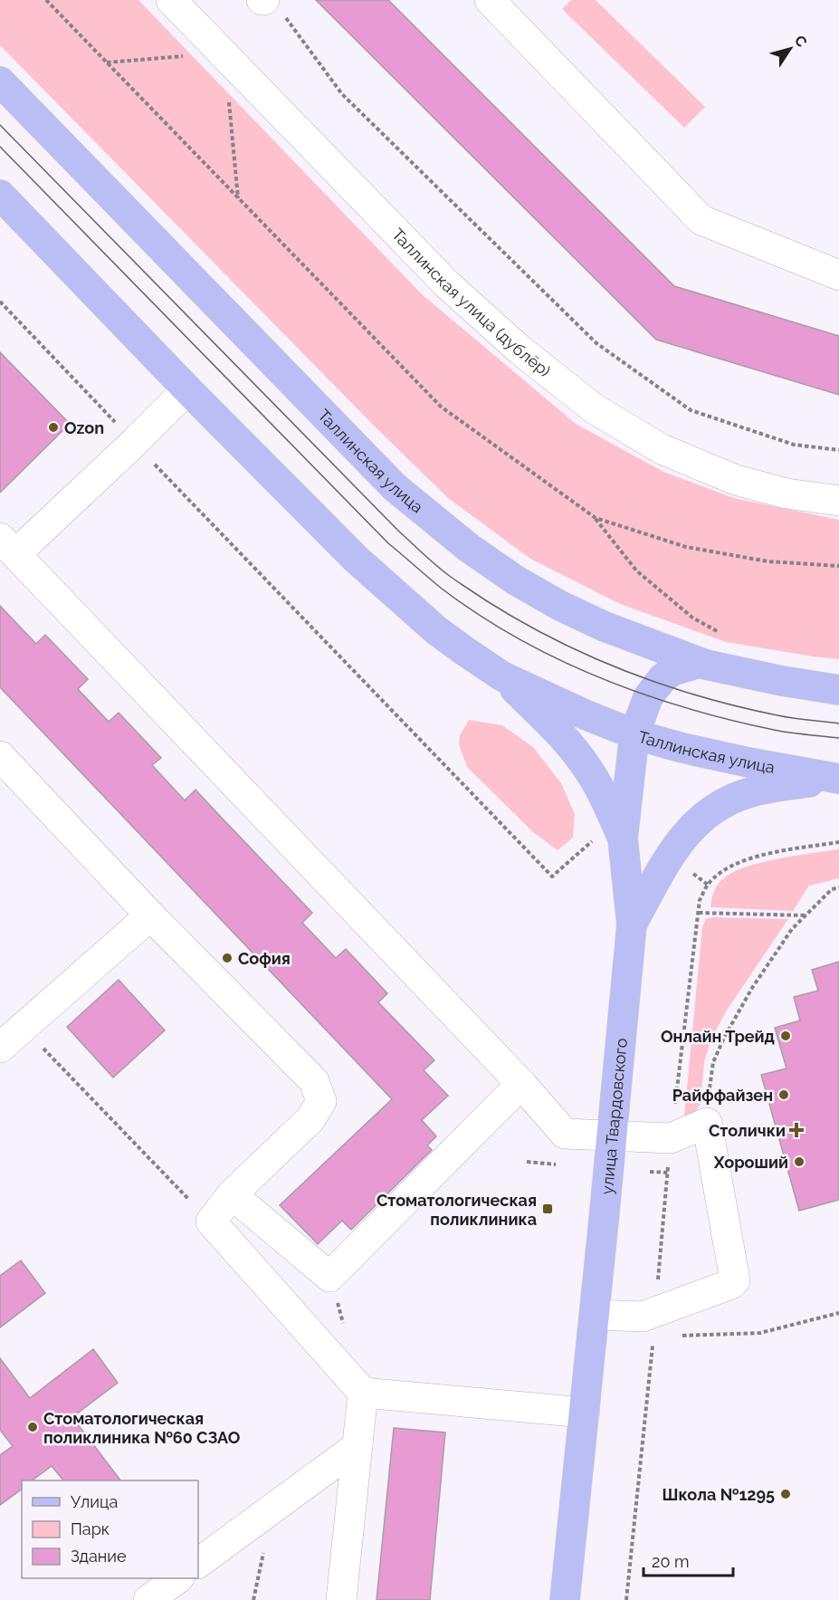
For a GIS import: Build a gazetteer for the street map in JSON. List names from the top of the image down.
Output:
{
  "streets": {
    "main road": ["Таллинская улица", "улица Твардовского"],
    "street": ["Таллинская улица (дублёр)"]
  },
  "crossings": [
    ["Таллинская улица", "улица Твардовского"]
  ],
  "places": {
    "other": [
      "Ozon",
      "София",
      "Онлайн Трейд",
      "Райффайзен",
      "Хороший",
      "Стоматологическая поликлиника №60 СЗАО",
      "Школа №1295"
    ],
    "health": ["Столички"],
    "transit": ["Стоматологическая поликлиника"]
  },
  "legend": ["Улица", "Парк", "Здание"],
  "scale_bar": "20 m",
  "north": "top right"
}
